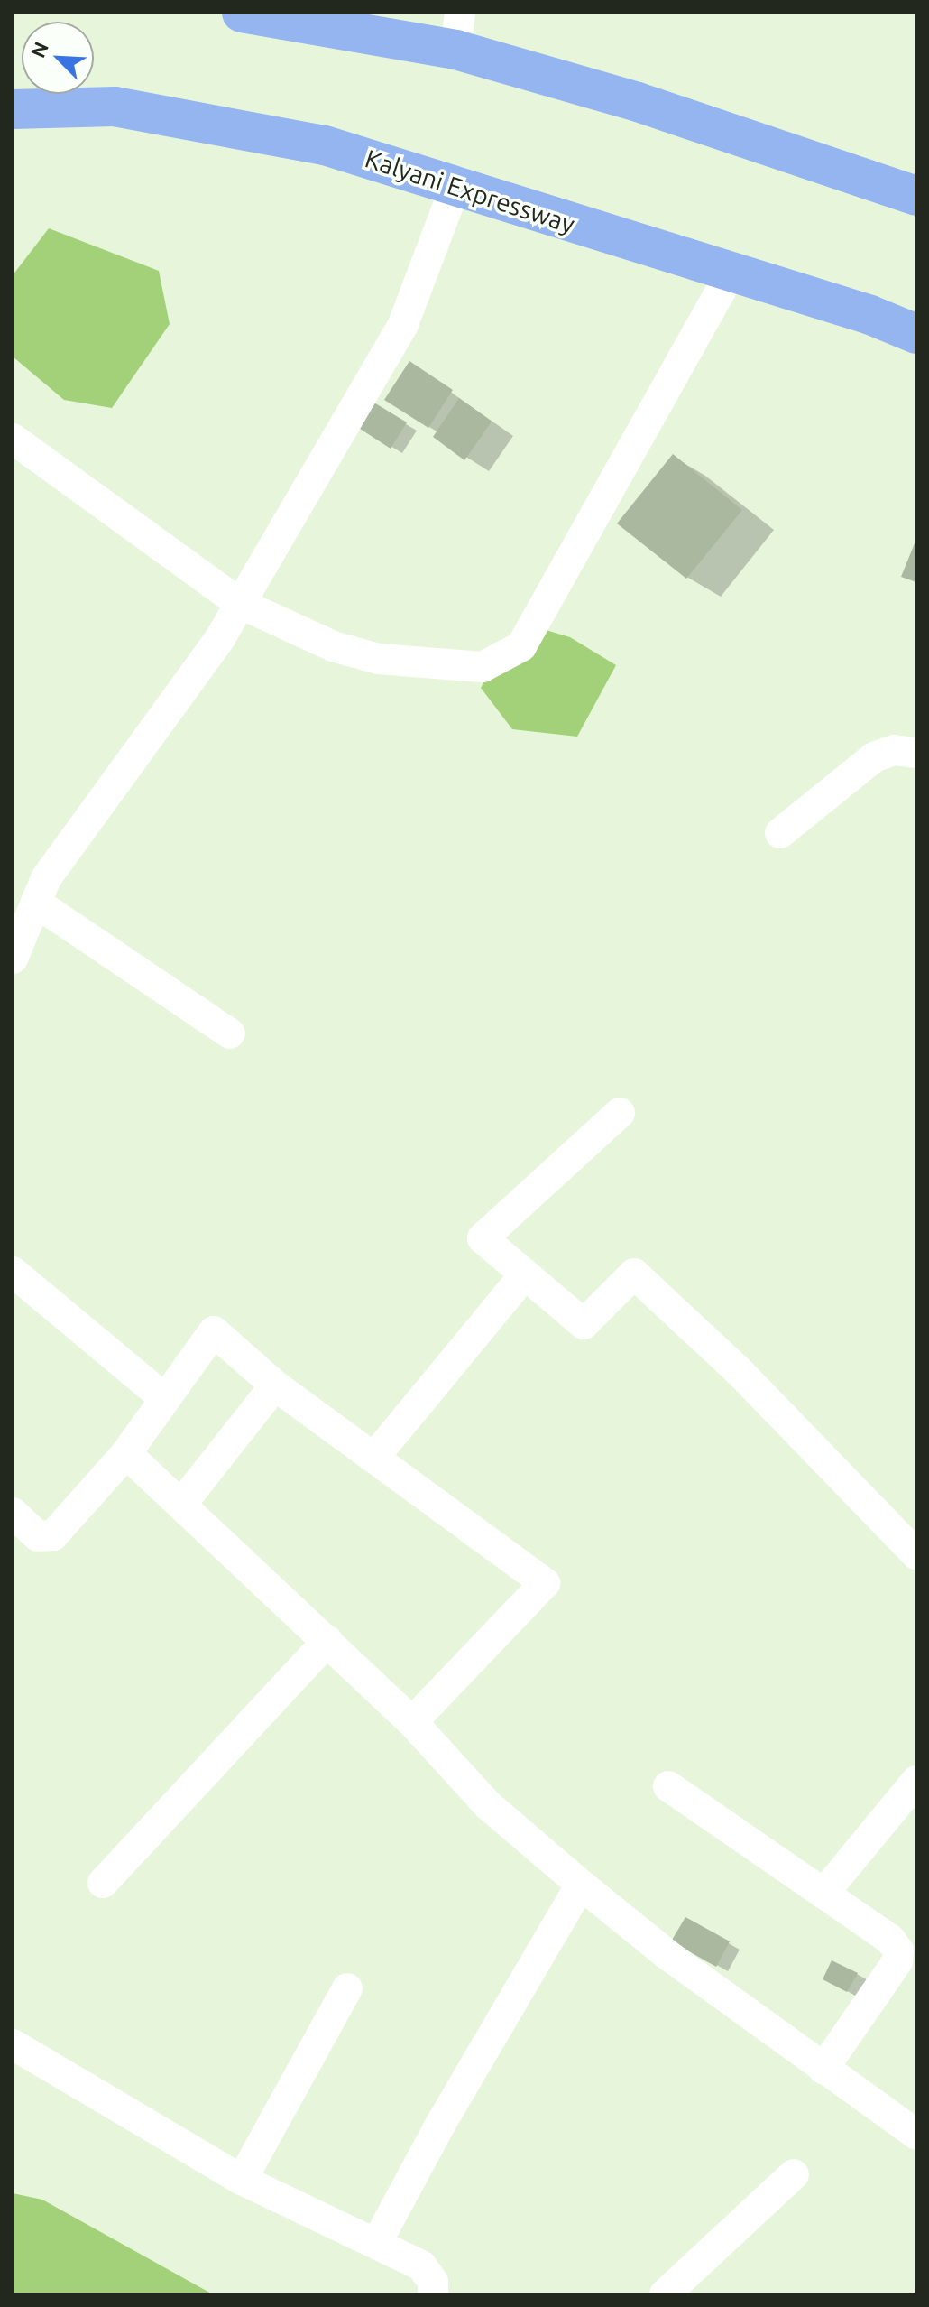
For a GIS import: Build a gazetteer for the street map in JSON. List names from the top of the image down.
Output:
{
  "streets": {
    "highway": ["Kalyani Expressway"]
  },
  "north": "top left"
}
